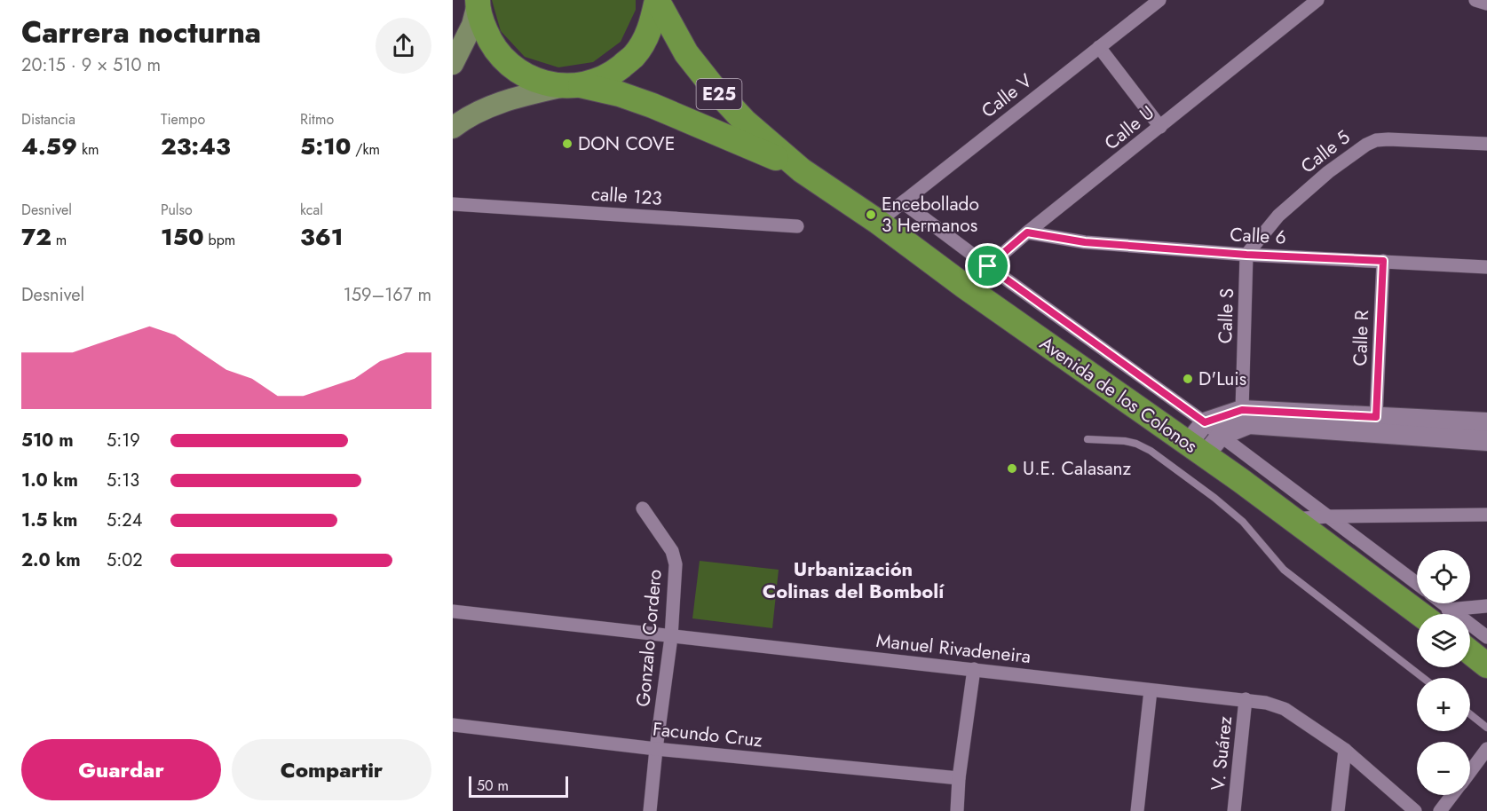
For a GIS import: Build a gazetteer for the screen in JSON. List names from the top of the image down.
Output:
{
  "streets": {
    "highway": ["E25", "Avenida de los Colonos"],
    "street": [
      "Calle V",
      "Calle U",
      "Calle 5",
      "calle 123",
      "Calle 6",
      "Calle S",
      "Calle R",
      "Gonzalo Cordero",
      "Manuel Rivadeneira",
      "Facundo Cruz",
      "V. Suárez"
    ]
  },
  "crossings": [
    ["E25", "Avenida de los Colonos"],
    ["Calle V", "Avenida de los Colonos"],
    ["Calle U", "Calle 6"],
    ["Calle U", "Avenida de los Colonos"],
    ["Calle 5", "Calle 6"],
    ["Calle 5", "Calle S"],
    ["Calle 6", "Calle S"],
    ["Calle 6", "Calle R"],
    ["Gonzalo Cordero", "Manuel Rivadeneira"],
    ["Gonzalo Cordero", "Facundo Cruz"],
    ["Manuel Rivadeneira", "V. Suárez"]
  ],
  "districts": ["Urbanización Colinas del Bombolí"],
  "places": [
    "DON COVE",
    "Encebollado 3 Hermanos",
    "D'Luis",
    "U.E. Calasanz"
  ],
  "scale_bar": "50 m",
  "page": {
    "heading": ["Carrera nocturna", "20:15 · 9 × 510 m"],
    "stats": [
      ["Distancia", "4.59 km"],
      ["Tiempo", "23:43"],
      ["Ritmo", "5:10 /km"],
      ["Desnivel", "72 m"],
      ["Pulso", "150 bpm"],
      ["kcal", "361"]
    ],
    "chart": ["Desnivel", "159–167 m"],
    "list": [
      {
        "name": "510 m",
        "note": "5:19"
      },
      {
        "name": "1.0 km",
        "note": "5:13"
      },
      {
        "name": "1.5 km",
        "note": "5:24"
      },
      {
        "name": "2.0 km",
        "note": "5:02"
      }
    ],
    "map_buttons": ["+", "−"],
    "buttons": ["Guardar", "Compartir"],
    "scale": "50 m"
  }
}
